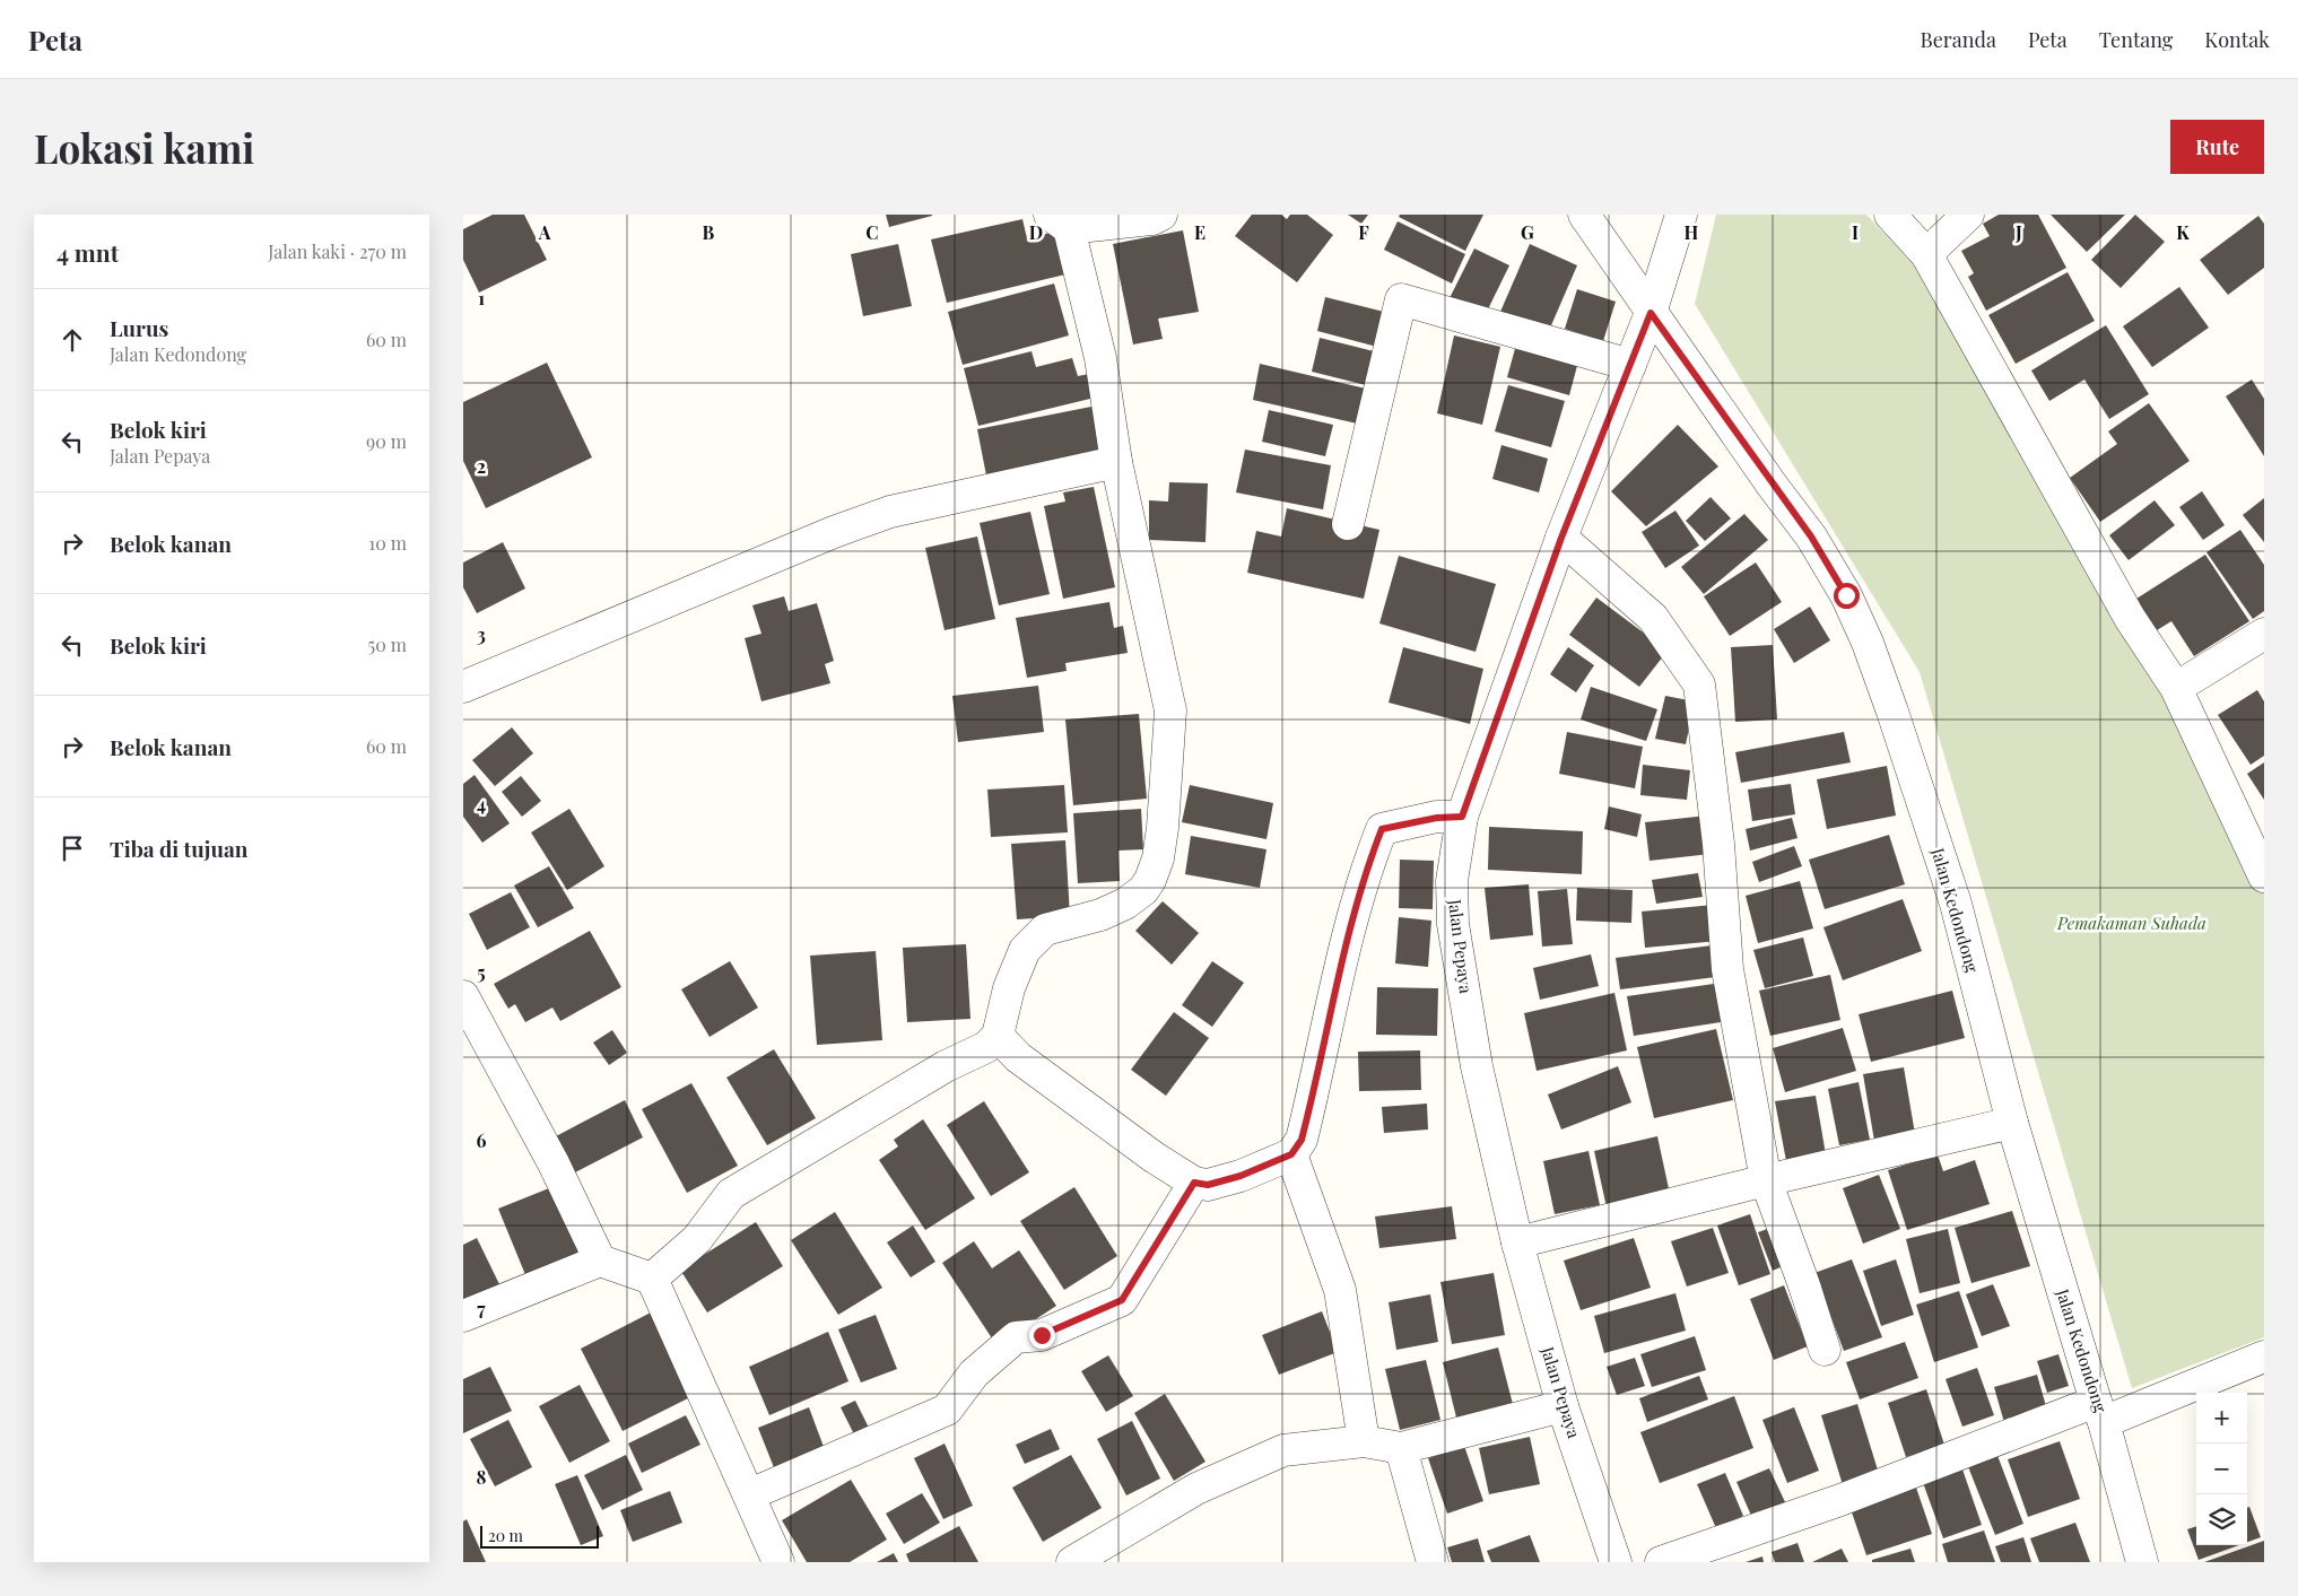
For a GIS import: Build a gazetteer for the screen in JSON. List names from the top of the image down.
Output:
{
  "streets": {
    "street": ["Jalan Kedondong", "Jalan Pepaya"]
  },
  "crossings": [
    ["Jalan Kedondong", "Jalan Pepaya"]
  ],
  "parks": ["Pemakaman Suhada"],
  "scale_bar": "20 m",
  "page": {
    "header": "Peta",
    "nav": [
      "Beranda",
      "Peta",
      "Tentang",
      "Kontak"
    ],
    "buttons": "Rute",
    "title": "Lokasi kami",
    "heading": ["4 mnt", "Jalan kaki · 270 m"],
    "list": [
      ["Lurus", "Jalan Kedondong", "60 m"],
      ["Belok kiri", "Jalan Pepaya", "90 m"],
      ["Belok kanan", "10 m"],
      ["Belok kiri", "50 m"],
      ["Belok kanan", "60 m"],
      "Tiba di tujuan"
    ],
    "map_buttons": ["+", "−"],
    "scale": "20 m"
  },
  "grid": {
    "columns": [
      "A",
      "B",
      "C",
      "D",
      "E",
      "F",
      "G",
      "H",
      "I",
      "J",
      "K"
    ],
    "rows": [
      "1",
      "2",
      "3",
      "4",
      "5",
      "6",
      "7",
      "8"
    ]
  }
}
